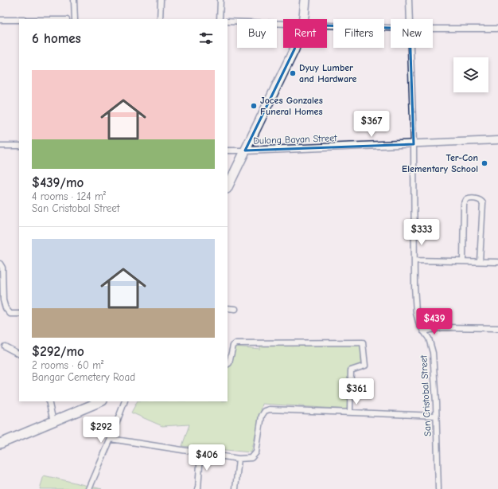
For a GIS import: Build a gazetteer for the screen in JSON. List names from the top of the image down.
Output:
{
  "streets": {
    "street": ["Dulong Bayan Street", "San Cristobal Street"]
  },
  "crossings": [
    ["Dulong Bayan Street", "San Cristobal Street"]
  ],
  "places": ["Dyuy Lumber and Hardware", "Joces Gonzales Funeral Homes", "Ter-Con Elementary School"],
  "page": {
    "chip": [
      "Buy",
      "Rent",
      "Filters",
      "New"
    ],
    "heading": "6 homes",
    "list": [
      {
        "name": "$439/mo",
        "note": "4 rooms · 124 m² · San Cristobal Street"
      },
      {
        "name": "$292/mo",
        "note": "2 rooms · 60 m² · Bangar Cemetery Road"
      }
    ],
    "price": [
      "$367",
      "$333",
      "$439",
      "$361",
      "$292",
      "$406"
    ]
  }
}
